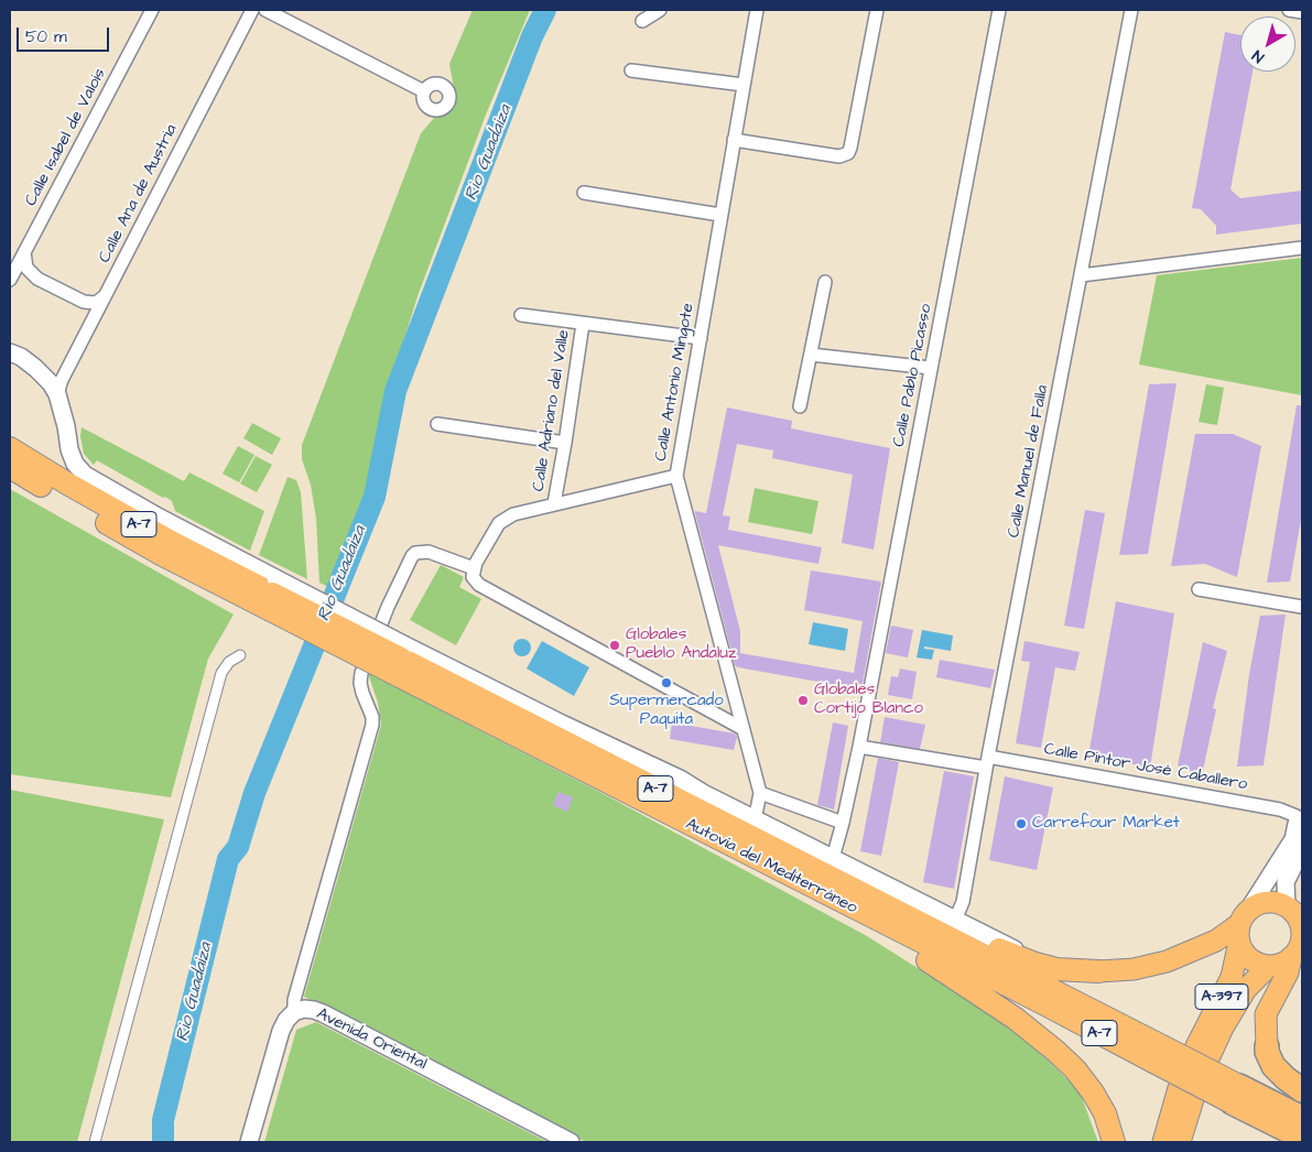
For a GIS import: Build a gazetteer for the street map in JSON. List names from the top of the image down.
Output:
{
  "streets": {
    "highway": ["A-7", "Autovía del Mediterráneo"],
    "main road": ["A-397"],
    "street": [
      "Calle Isabel de Valois",
      "Calle Ana de Austria",
      "Calle Pablo Picasso",
      "Calle Antonio Mingote",
      "Calle Adriano del Valle",
      "Calle Manuel de Falla",
      "Calle Pintor José Caballero",
      "Avenida Oriental"
    ]
  },
  "crossings": [
    ["Calle Pablo Picasso", "Calle Pintor José Caballero"],
    ["Calle Manuel de Falla", "Calle Pintor José Caballero"]
  ],
  "water": ["Rio Guadaiza"],
  "places": [
    "Globales Pueblo Andaluz",
    "Supermercado Paquita",
    "Globales Cortijo Blanco",
    "Carrefour Market"
  ],
  "scale_bar": "50 m",
  "north": "bottom left"
}
